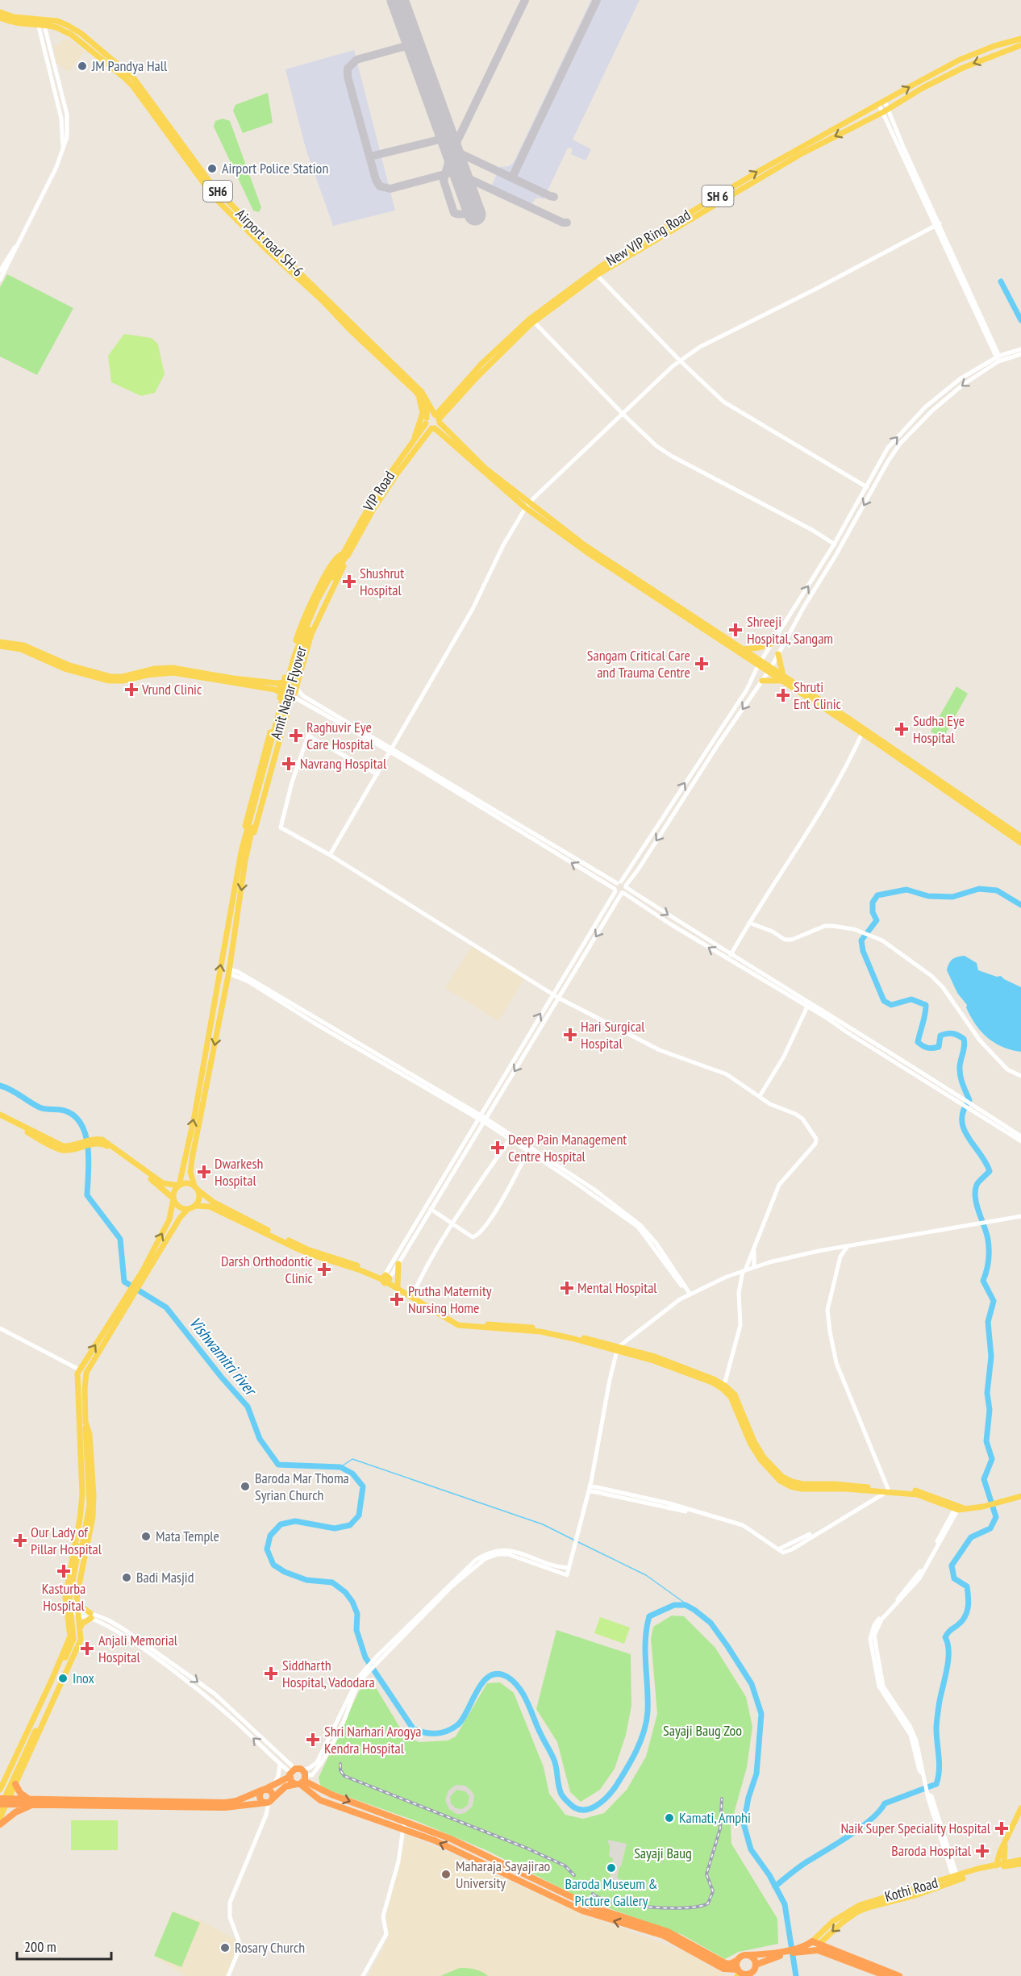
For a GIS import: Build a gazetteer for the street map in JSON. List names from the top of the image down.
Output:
{
  "streets": {
    "main road": [
      "SH6",
      "SH 6",
      "New VIP Ring Road",
      "Airport road SH-6",
      "VIP Road",
      "Amit Nagar Flyover",
      "Kothi Road"
    ]
  },
  "crossings": [
    ["SH6", "New VIP Ring Road"],
    ["SH6", "Airport road SH-6"],
    ["SH6", "VIP Road"],
    ["New VIP Ring Road", "VIP Road"],
    ["VIP Road", "Amit Nagar Flyover"]
  ],
  "water": ["Vishwamitri river"],
  "parks": ["Sayaji Baug Zoo", "Sayaji Baug"],
  "places": {
    "other": [
      "JM Pandya Hall",
      "Airport Police Station",
      "Baroda Mar Thoma Syrian Church",
      "Mata Temple",
      "Badi Masjid",
      "Inox",
      "Kamati, Amphi",
      "Baroda Museum & Picture Gallery",
      "Maharaja Sayajirao University",
      "Rosary Church"
    ],
    "health": [
      "Shushrut Hospital",
      "Shreeji Hospital, Sangam",
      "Sangam Critical Care and Trauma Centre",
      "Vrund Clinic",
      "Shruti Ent Clinic",
      "Sudha Eye Hospital",
      "Raghuvir Eye Care Hospital",
      "Navrang Hospital",
      "Hari Surgical Hospital",
      "Deep Pain Management Centre Hospital",
      "Dwarkesh Hospital",
      "Darsh Orthodontic Clinic",
      "Mental Hospital",
      "Prutha Maternity Nursing Home",
      "Our Lady of Pillar Hospital",
      "Kasturba Hospital",
      "Anjali Memorial Hospital",
      "Siddharth Hospital, Vadodara",
      "Shri Narhari Arogya Kendra Hospital",
      "Naik Super Speciality Hospital",
      "Baroda Hospital"
    ]
  },
  "scale_bar": "200 m"
}
